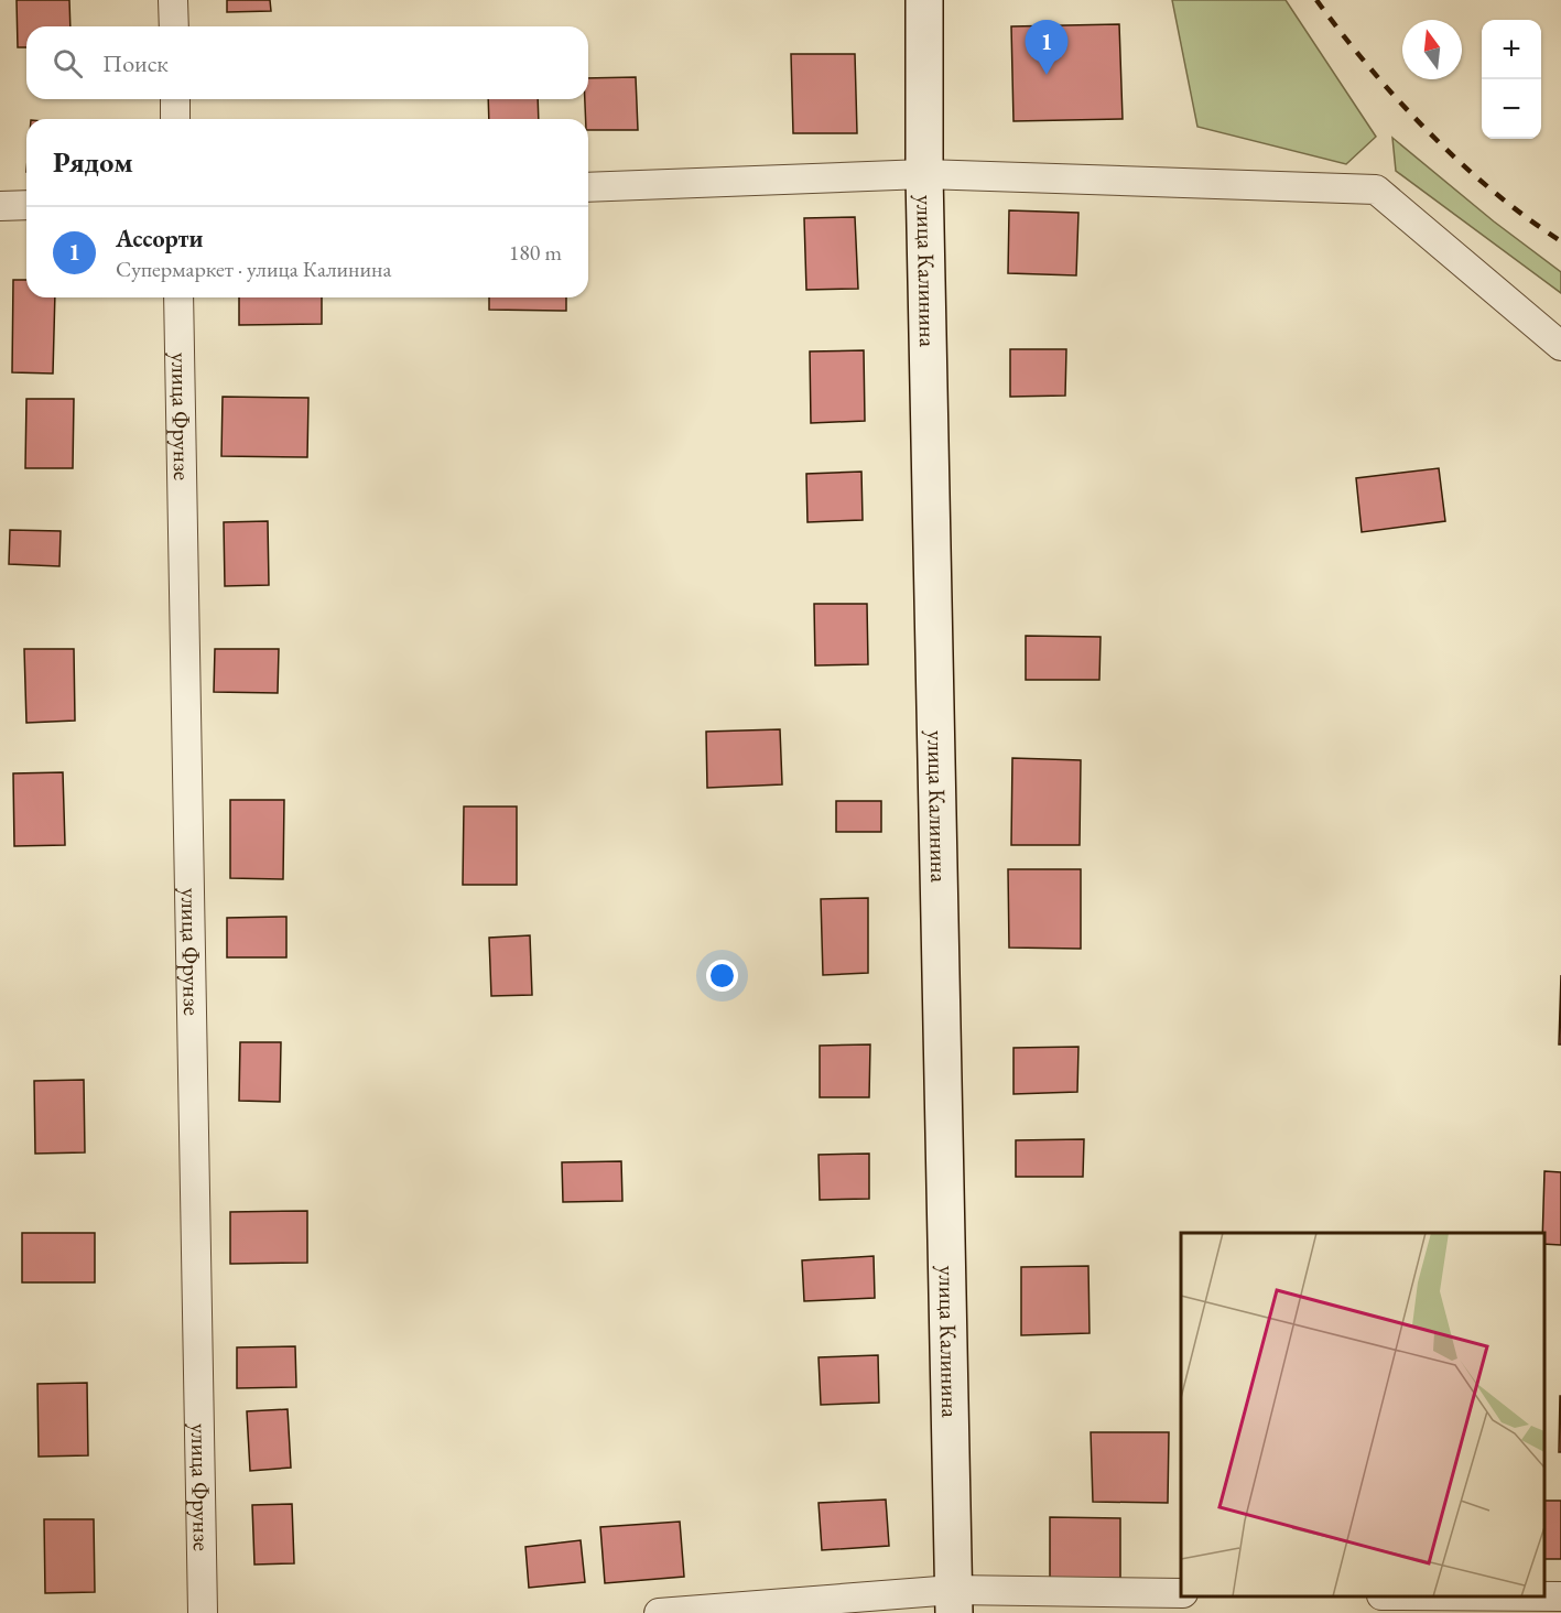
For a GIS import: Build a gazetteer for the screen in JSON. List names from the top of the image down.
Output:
{
  "streets": {
    "street": ["улица Калинина", "улица Фрунзе"]
  },
  "north": "top",
  "page": {
    "map_buttons": ["+", "−"],
    "pins": "1",
    "search": "Поиск",
    "heading": "Рядом",
    "list": [
      {
        "mark": "1",
        "name": "Ассорти",
        "note": "Супермаркет · улица Калинина",
        "value": "180 m"
      }
    ]
  }
}
